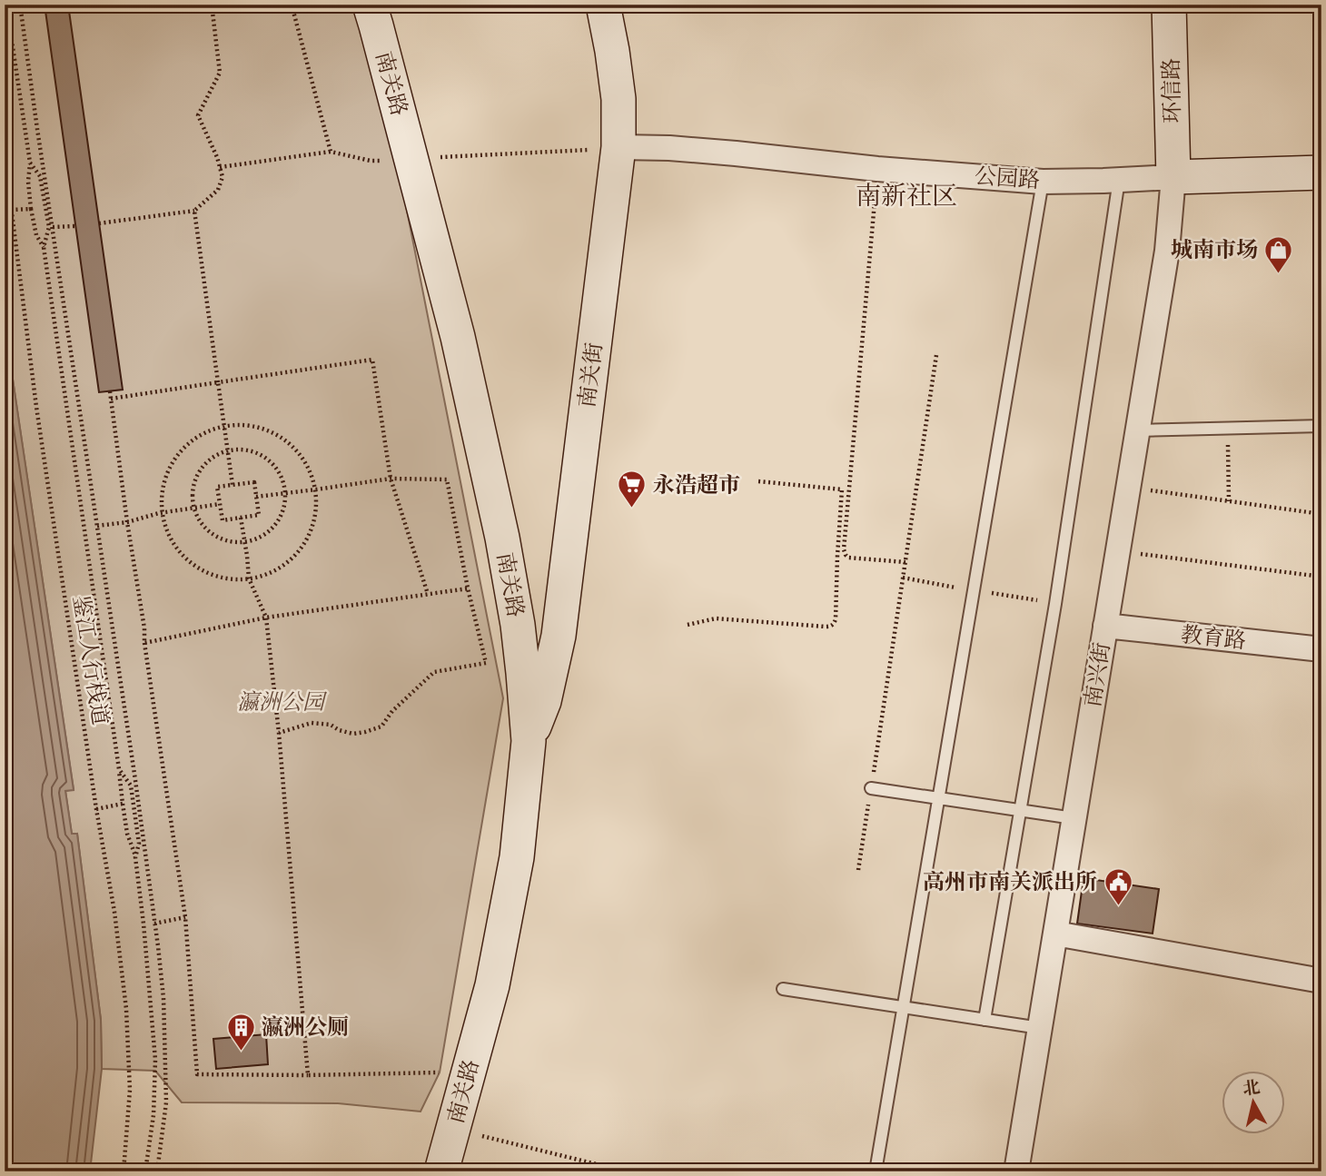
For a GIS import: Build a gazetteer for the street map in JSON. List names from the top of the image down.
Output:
{
  "streets": {
    "street": [
      "南关路",
      "环信路",
      "公园路",
      "南关街",
      "教育路",
      "南兴街"
    ],
    "path": ["鉴江人行栈道"]
  },
  "crossings": [
    ["南关路", "南关街"],
    ["环信路", "公园路"],
    ["环信路", "南兴街"],
    ["公园路", "南关街"],
    ["公园路", "南兴街"],
    ["教育路", "南兴街"]
  ],
  "districts": ["南新社区"],
  "parks": ["瀛洲公园"],
  "places": {
    "shop": ["城南市场"],
    "supermarket": ["永浩超市"],
    "public building": ["高州市南关派出所"],
    "building": ["瀛洲公厕"]
  },
  "north": "top"
}
